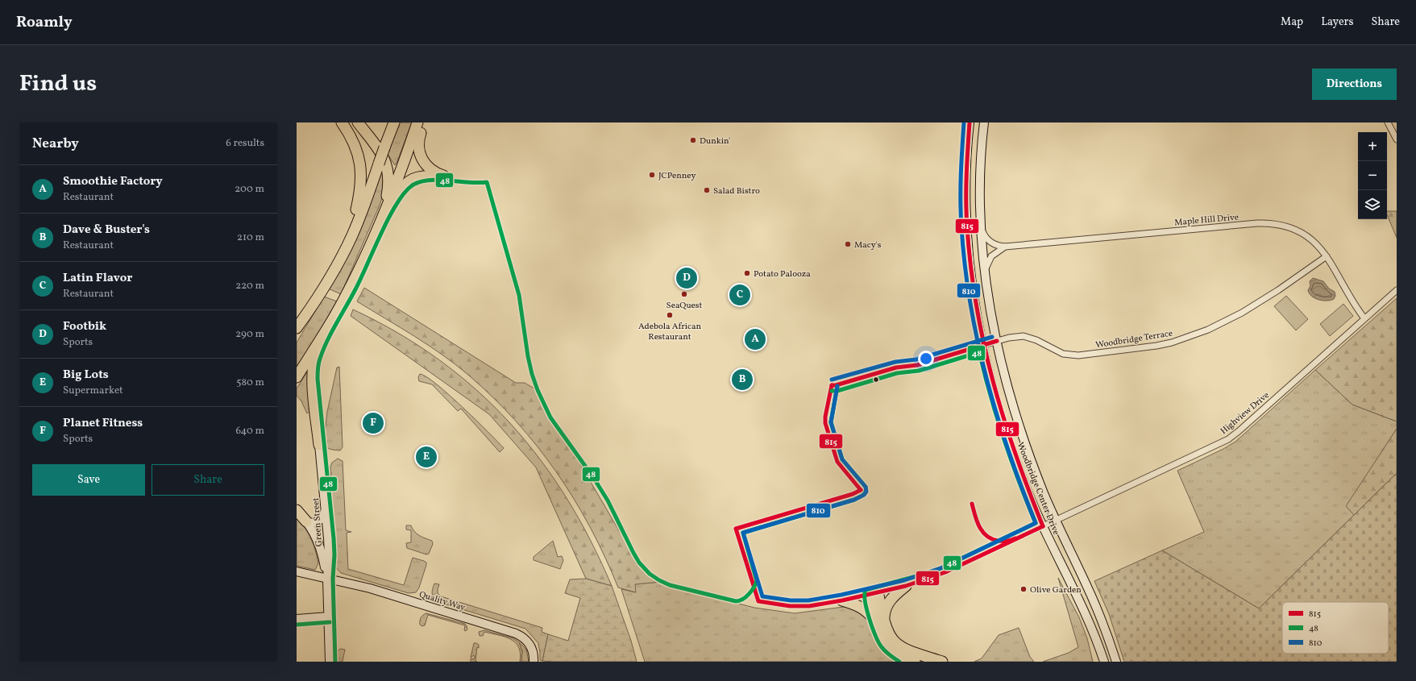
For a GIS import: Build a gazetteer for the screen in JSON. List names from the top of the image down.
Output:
{
  "streets": {
    "street": [
      "Maple Hill Drive",
      "Woodbridge Terrace",
      "Highview Drive",
      "Woodbridge Center Drive",
      "Green Street",
      "Quality Way"
    ]
  },
  "crossings": [
    ["Maple Hill Drive", "Woodbridge Terrace"],
    ["Maple Hill Drive", "Highview Drive"],
    ["Maple Hill Drive", "Woodbridge Center Drive"],
    ["Woodbridge Terrace", "Woodbridge Center Drive"],
    ["Highview Drive", "Woodbridge Center Drive"],
    ["Green Street", "Quality Way"]
  ],
  "places": [
    "Dunkin'",
    "JCPenney",
    "Salad Bistro",
    "Macy's",
    "Potato Palooza",
    "SeaQuest",
    "Adebola African Restaurant",
    "Olive Garden"
  ],
  "lines": ["transit line 815", "transit line 810", "transit line 48"],
  "legend": ["815", "48", "810"],
  "page": {
    "header": "Roamly",
    "nav": ["Map", "Layers", "Share"],
    "title": "Find us",
    "buttons": [
      "Directions",
      ["Save", "Share"]
    ],
    "heading": ["Nearby", "6 results"],
    "map_buttons": ["+", "−"],
    "list": [
      {
        "mark": "A",
        "name": "Smoothie Factory",
        "note": "Restaurant",
        "value": "200 m"
      },
      {
        "mark": "B",
        "name": "Dave & Buster's",
        "note": "Restaurant",
        "value": "210 m"
      },
      {
        "mark": "C",
        "name": "Latin Flavor",
        "note": "Restaurant",
        "value": "220 m"
      },
      {
        "mark": "D",
        "name": "Footbik",
        "note": "Sports",
        "value": "290 m"
      },
      {
        "mark": "E",
        "name": "Big Lots",
        "note": "Supermarket",
        "value": "580 m"
      },
      {
        "mark": "F",
        "name": "Planet Fitness",
        "note": "Sports",
        "value": "640 m"
      }
    ],
    "pins": [
      "D",
      "C",
      "A",
      "B",
      "F",
      "E"
    ]
  }
}
